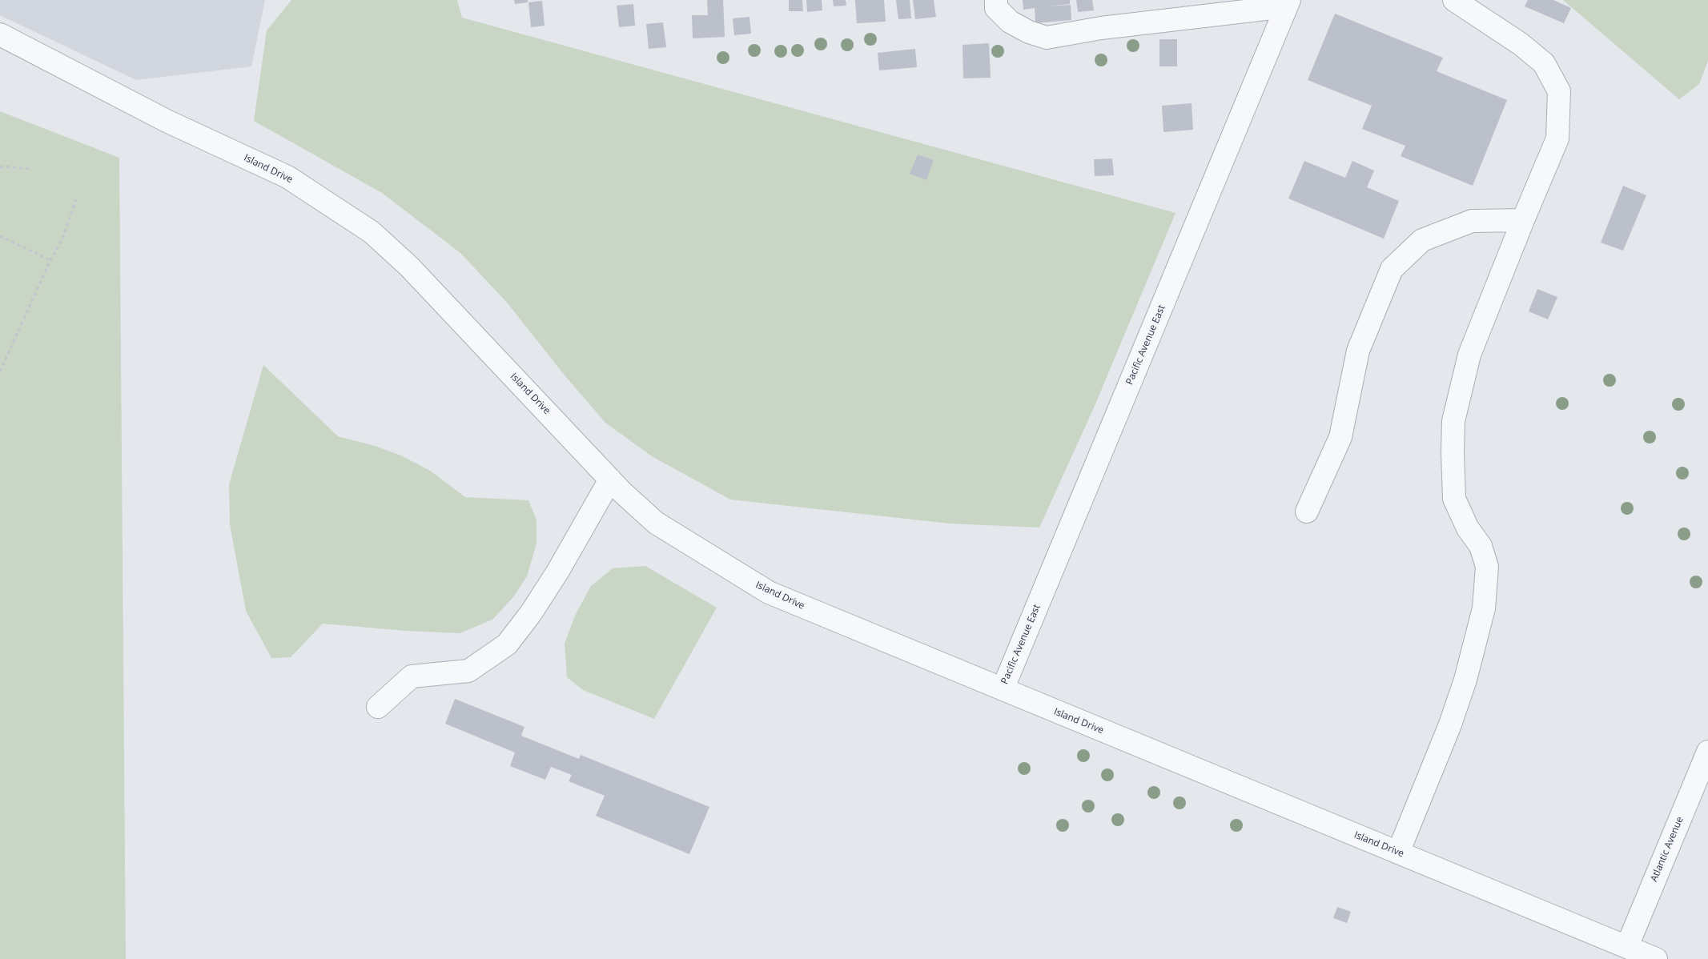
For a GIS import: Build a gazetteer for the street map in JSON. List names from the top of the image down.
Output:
{
  "streets": {
    "street": ["Island Drive", "Pacific Avenue East", "Atlantic Avenue"]
  },
  "crossings": [
    ["Island Drive", "Pacific Avenue East"],
    ["Island Drive", "Atlantic Avenue"]
  ]
}
